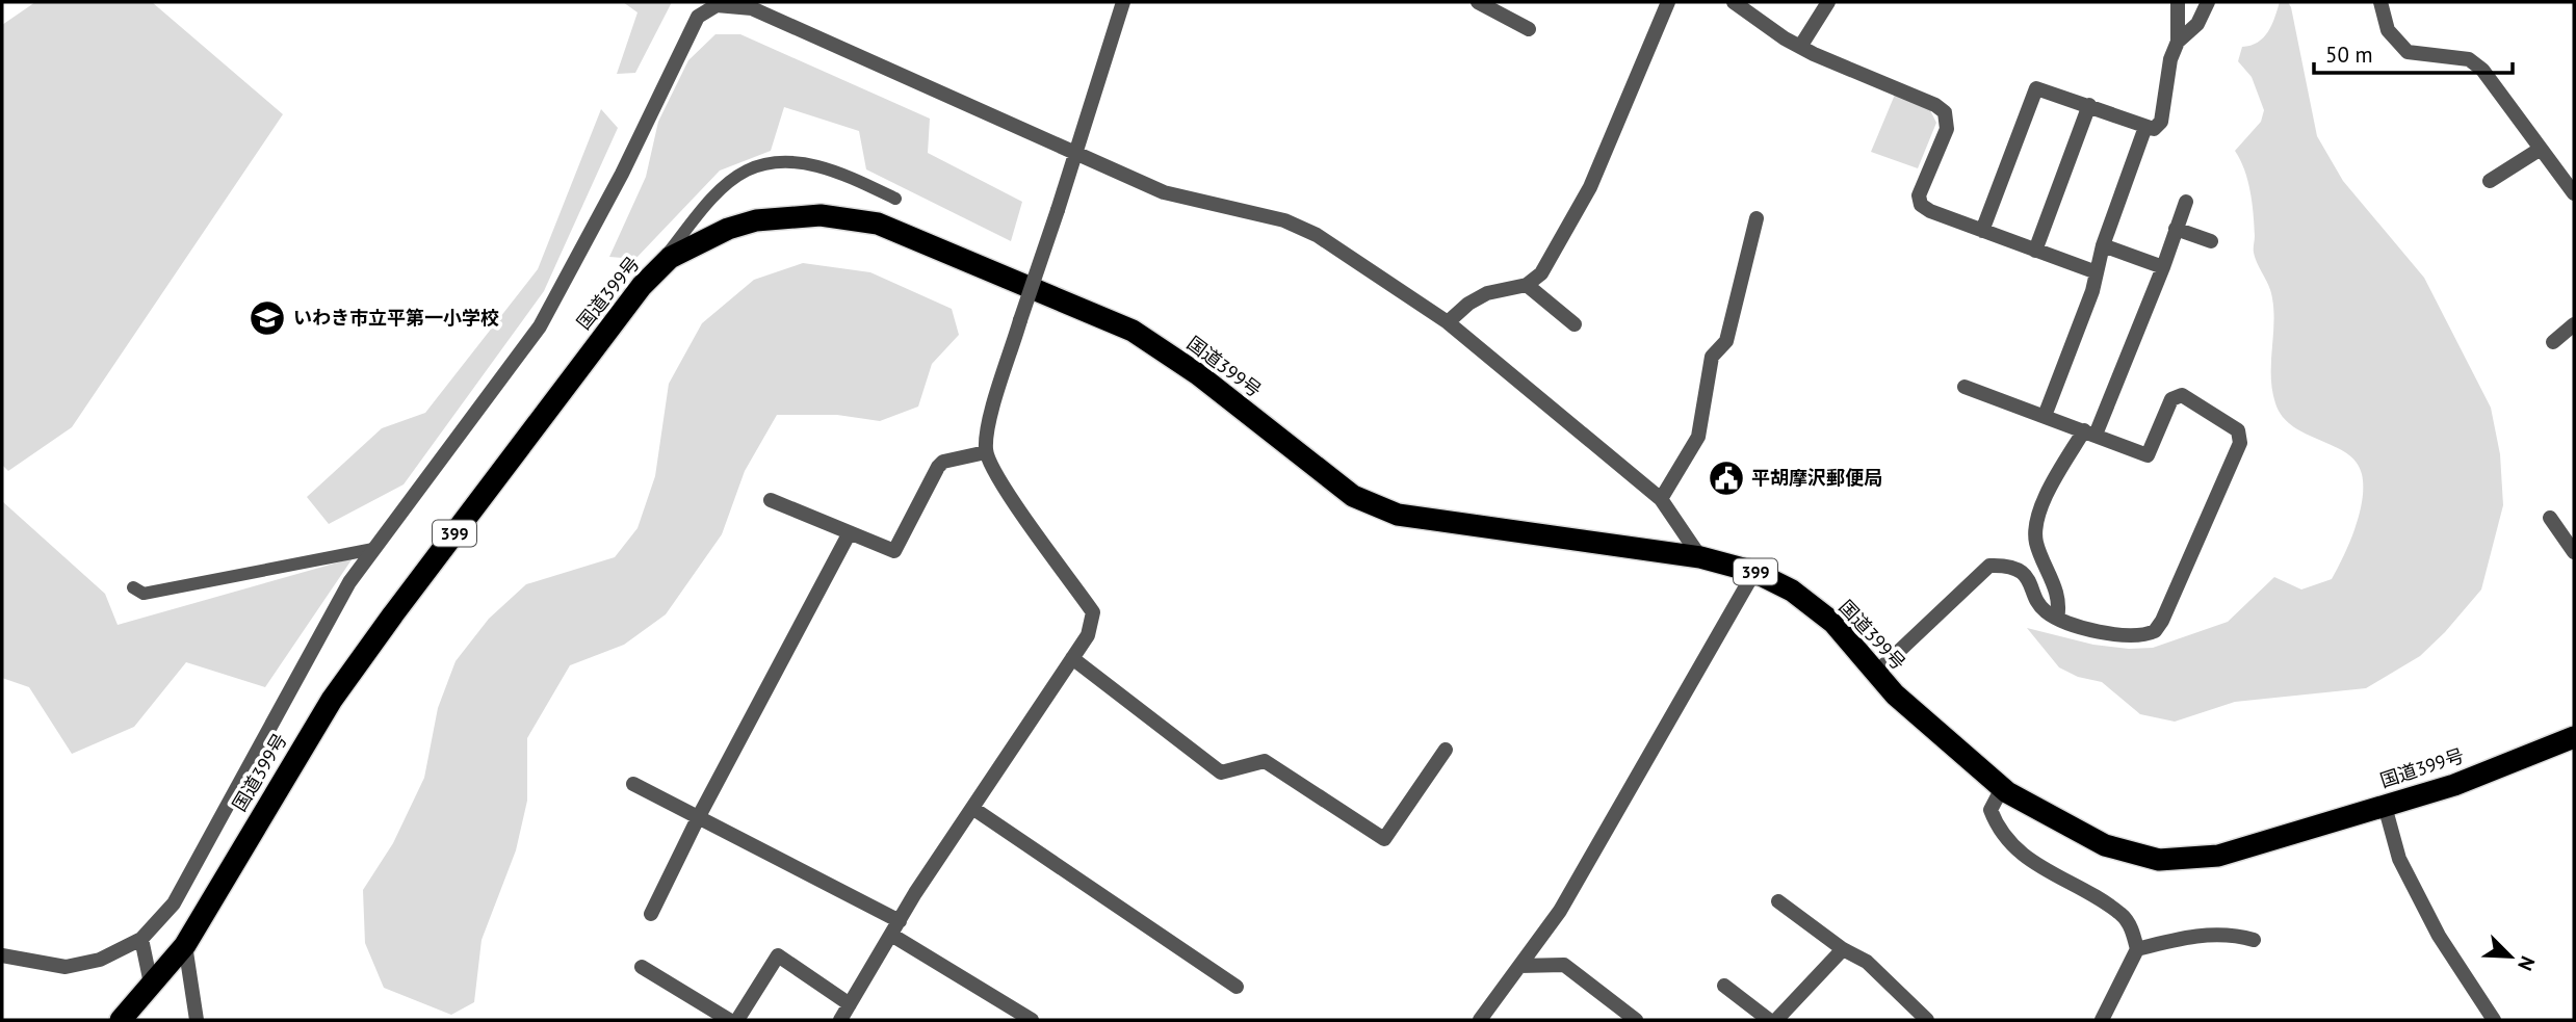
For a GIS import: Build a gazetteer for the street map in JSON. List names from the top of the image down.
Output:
{
  "streets": {
    "highway": ["国道399号", "399"]
  },
  "places": {
    "school or university": ["いわき市立平第一小学校"],
    "public building": ["平胡摩沢郵便局"]
  },
  "scale_bar": "50 m",
  "north": "bottom right"
}
